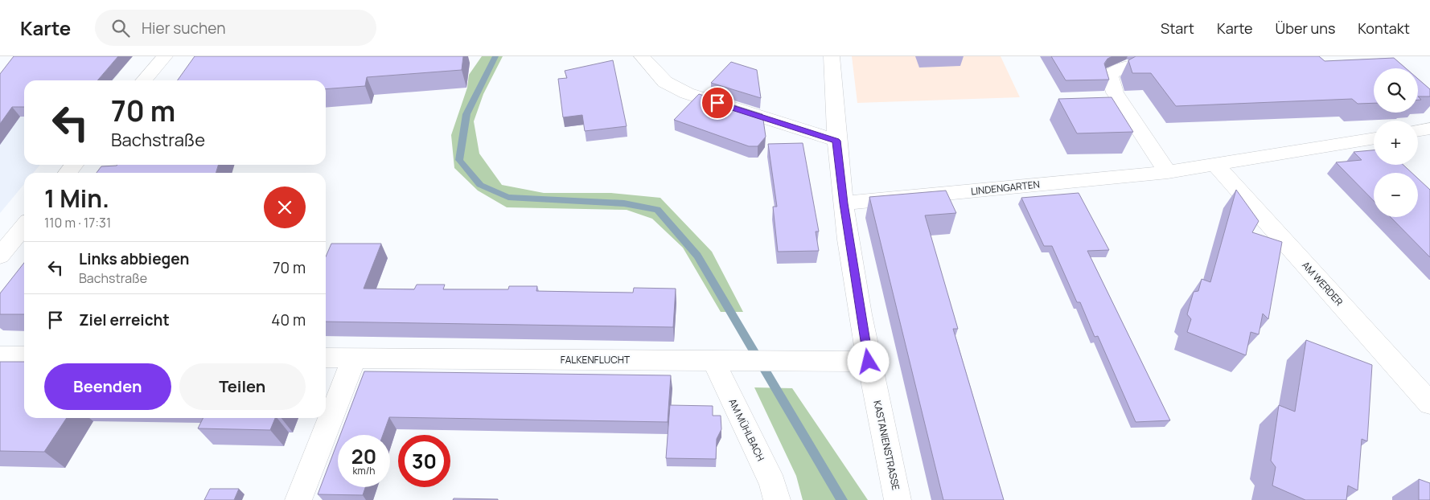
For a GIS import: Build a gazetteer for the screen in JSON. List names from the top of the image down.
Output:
{
  "streets": {
    "street": [
      "LINDENGARTEN",
      "AM WERDER",
      "FALKENFLUCHT",
      "AM MÜHLBACH",
      "KASTANIENSTRASSE"
    ]
  },
  "crossings": [
    ["LINDENGARTEN", "AM WERDER"],
    ["LINDENGARTEN", "KASTANIENSTRASSE"],
    ["FALKENFLUCHT", "AM MÜHLBACH"],
    ["FALKENFLUCHT", "KASTANIENSTRASSE"]
  ],
  "page": {
    "header": "Karte",
    "search": "Hier suchen",
    "nav": [
      "Start",
      "Karte",
      "Über uns",
      "Kontakt"
    ],
    "map_buttons": ["+", "−"],
    "turn": ["70 m", "Bachstraße"],
    "heading": ["1 Min.", "110 m · 17:31"],
    "list": [
      {
        "name": "Links abbiegen",
        "note": "Bachstraße",
        "value": "70 m"
      },
      {
        "name": "Ziel erreicht",
        "value": "40 m"
      }
    ],
    "buttons": ["Beenden", "Teilen"],
    "speed": "20 km/h",
    "limit": "30"
  }
}
